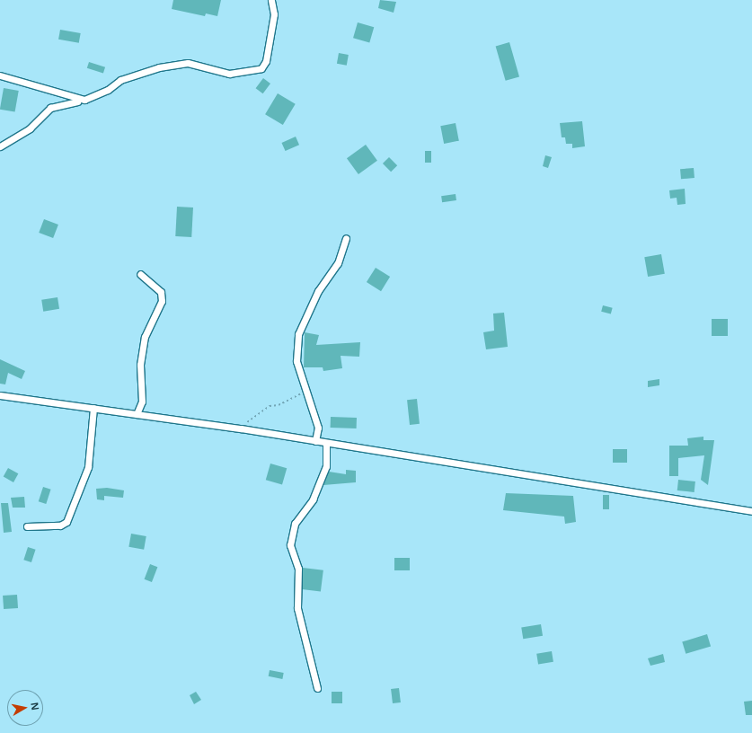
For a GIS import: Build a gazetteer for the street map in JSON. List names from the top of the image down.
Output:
{
  "north": "right"
}
